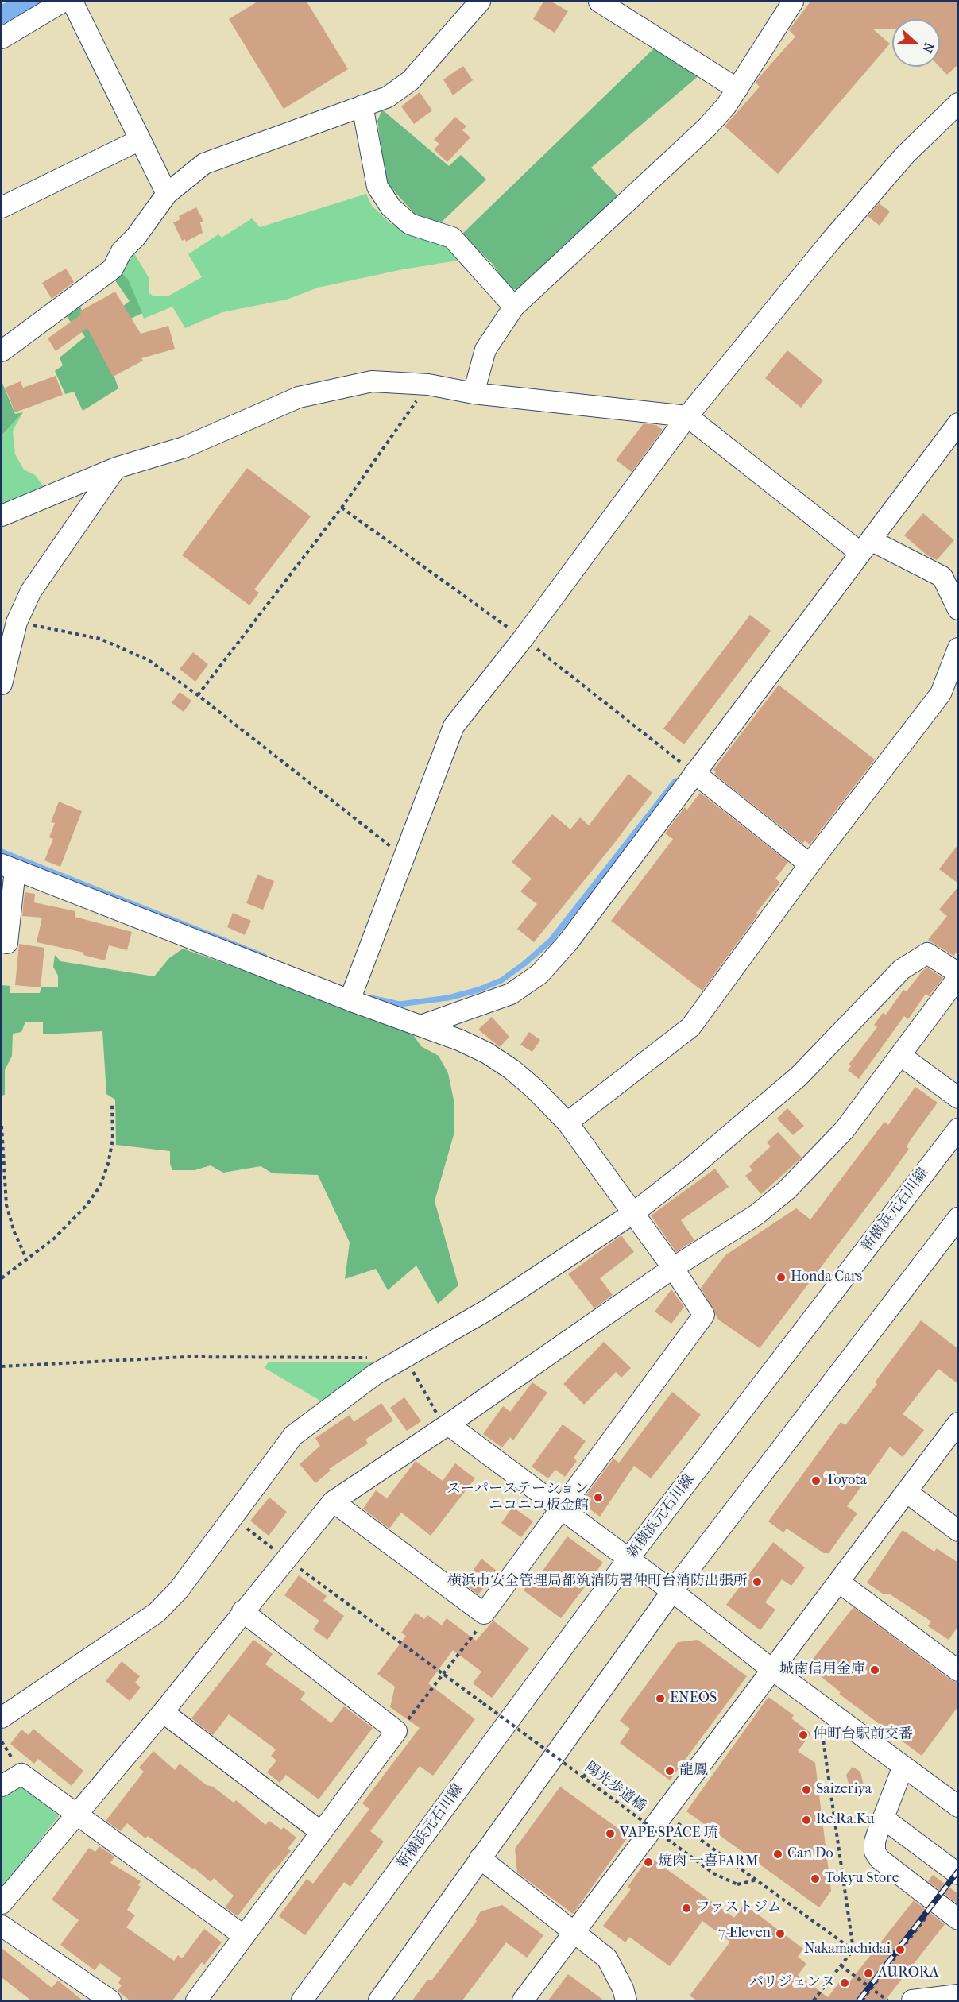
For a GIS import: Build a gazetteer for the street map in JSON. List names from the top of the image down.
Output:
{
  "streets": {
    "street": ["新横浜元石川線"],
    "path": ["陽光歩道橋"]
  },
  "places": [
    "Honda Cars",
    "Toyota",
    "スーパーステーション ニコニコ板金館",
    "横浜市安全管理局都筑消防署仲町台消防出張所",
    "城南信用金庫",
    "ENEOS",
    "仲町台駅前交番",
    "龍鳳",
    "Saizeriya",
    "Re.Ra.Ku",
    "VAPE SPACE 琉",
    "Can Do",
    "焼肉 一喜FARM",
    "Tokyu Store",
    "ファストジム",
    "7-Eleven",
    "Nakamachidai",
    "AURORA",
    "パリジェンヌ"
  ],
  "north": "right"
}
